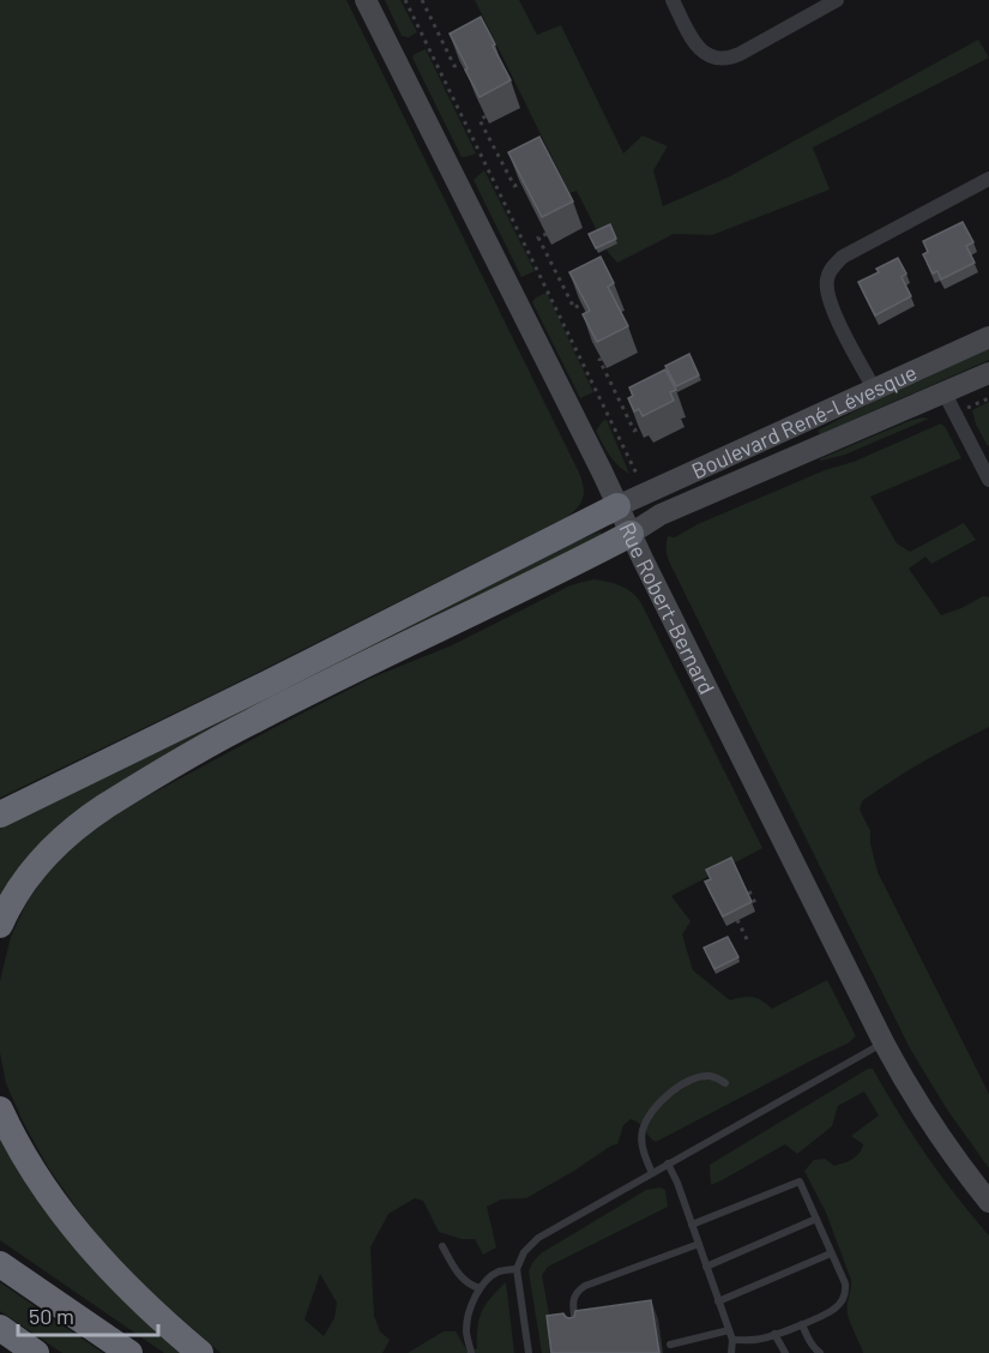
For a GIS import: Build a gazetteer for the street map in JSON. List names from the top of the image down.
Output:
{
  "streets": {
    "street": ["Boulevard René-Lévesque", "Rue Robert-Bernard"]
  },
  "crossings": [
    ["Boulevard René-Lévesque", "Rue Robert-Bernard"]
  ],
  "scale_bar": "50 m"
}
